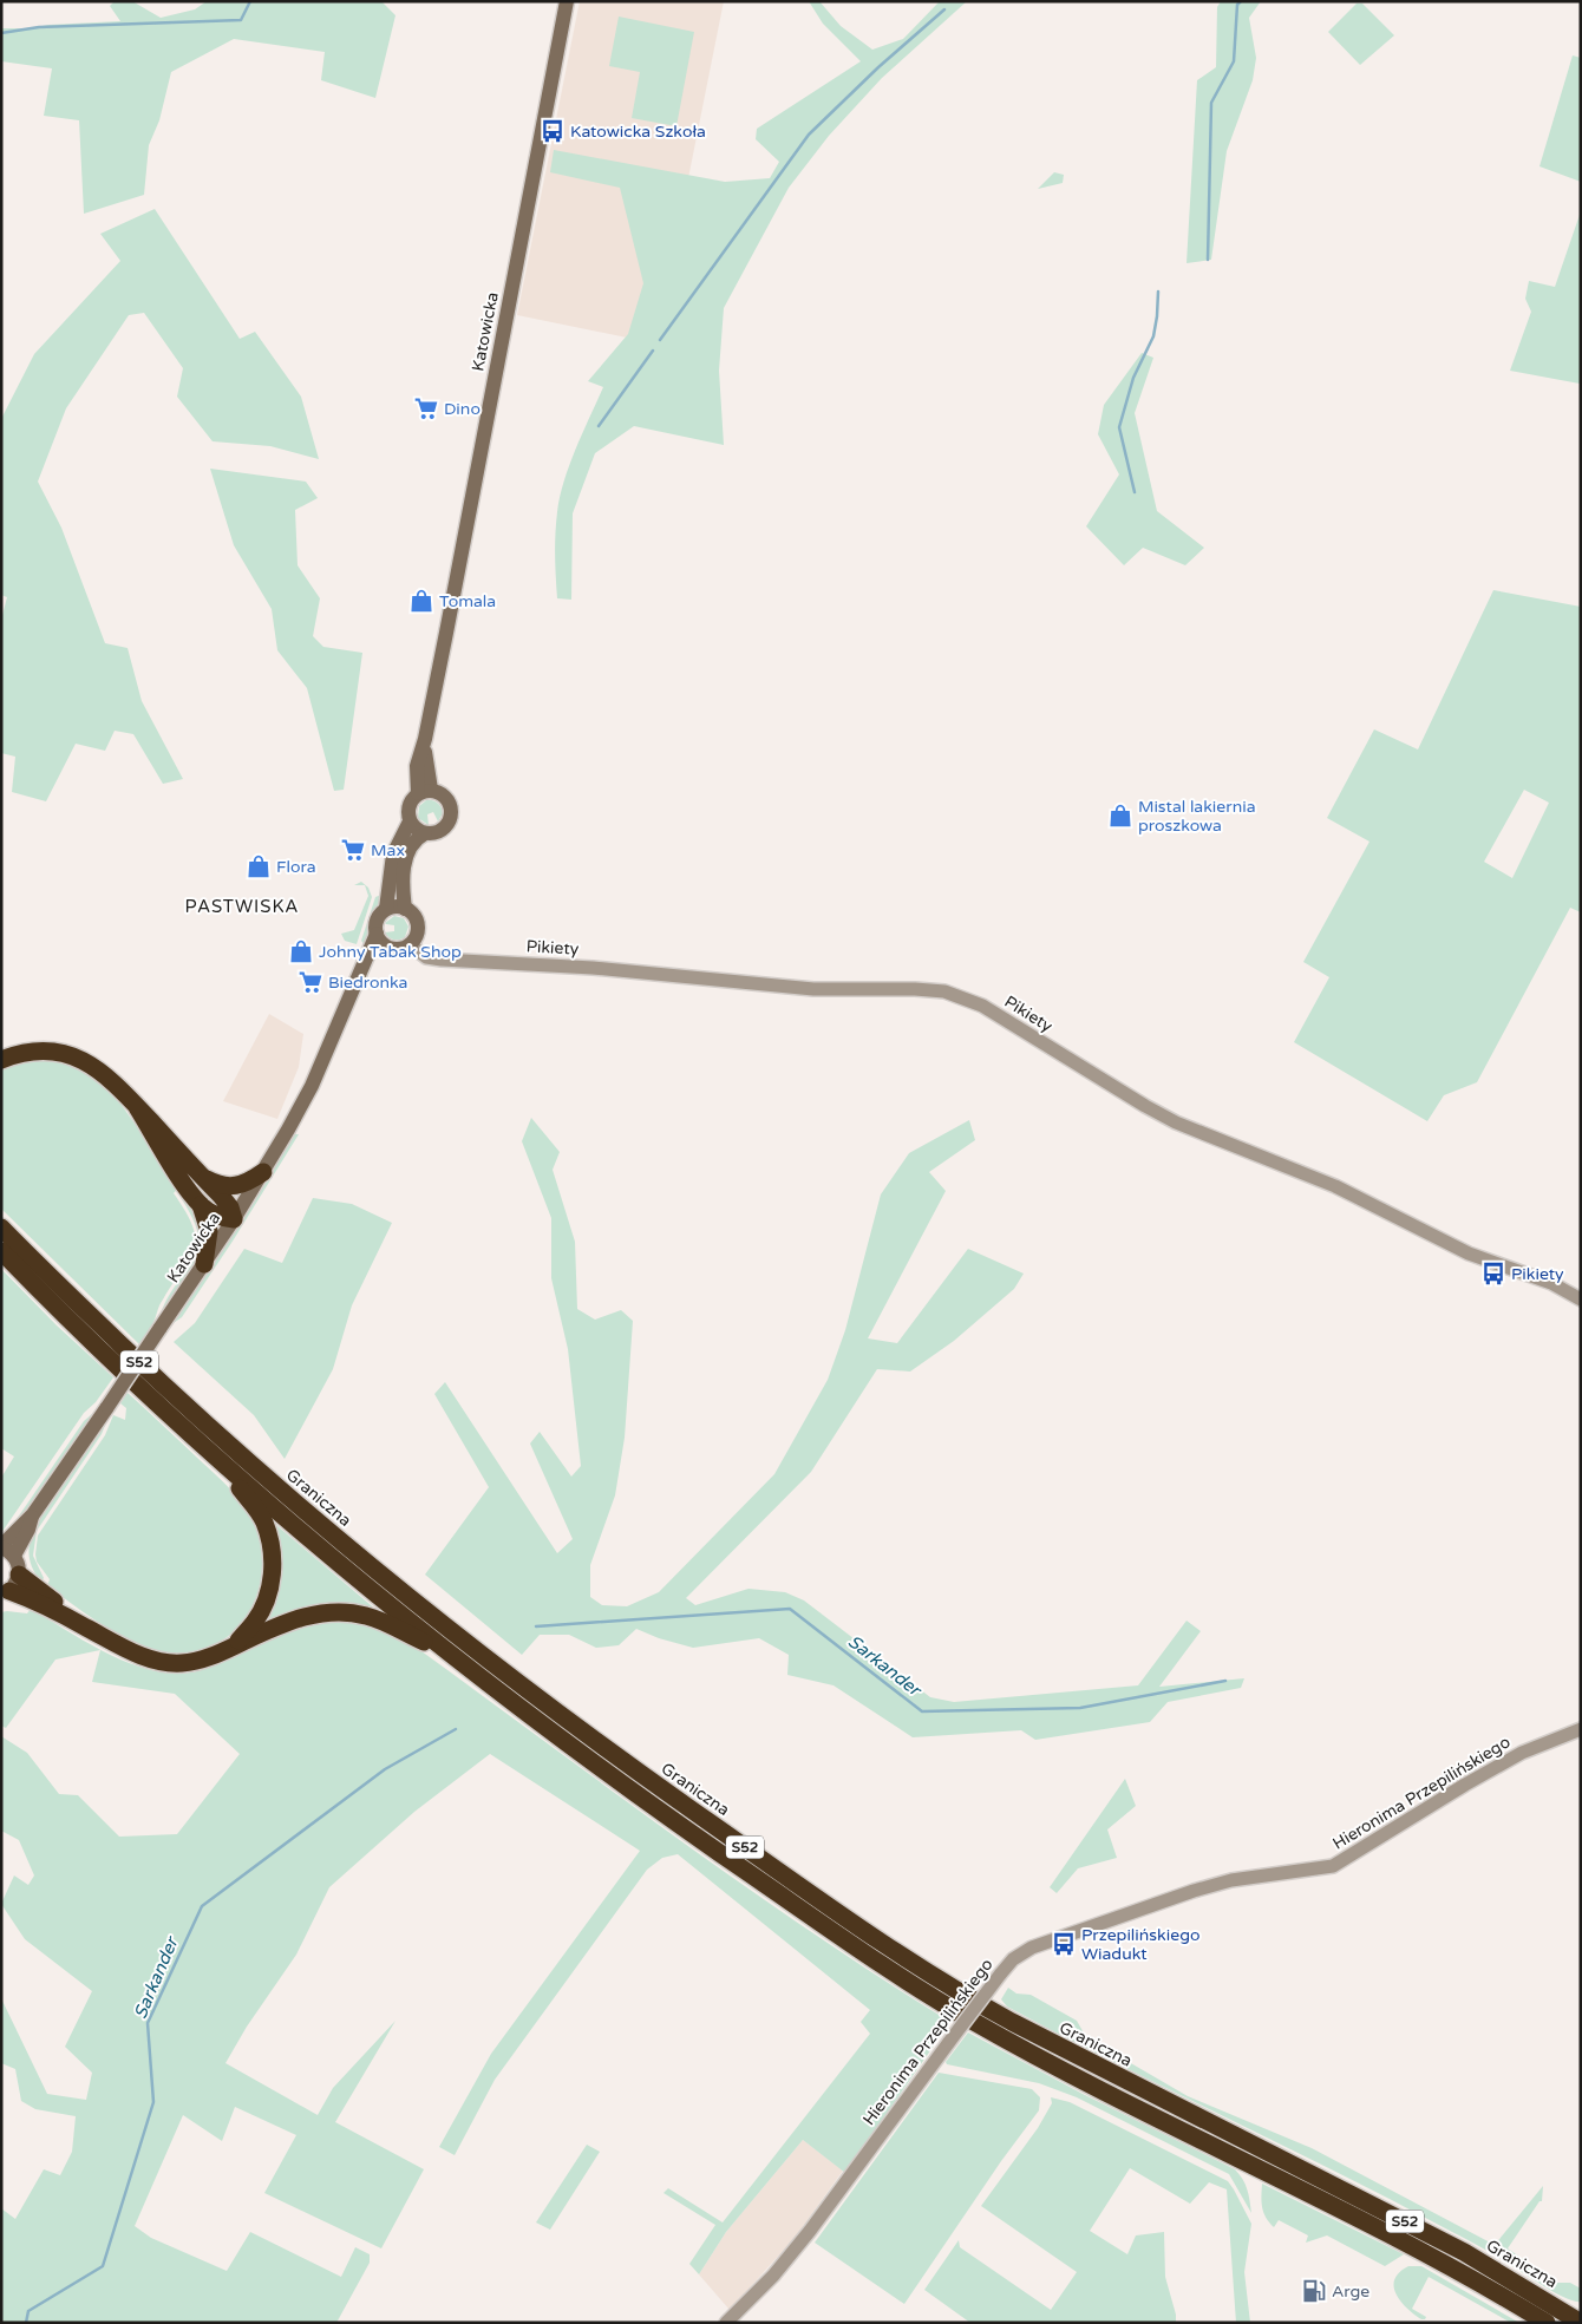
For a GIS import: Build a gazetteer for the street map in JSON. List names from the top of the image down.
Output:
{
  "streets": {
    "highway": ["S52", "Graniczna"],
    "main road": ["Katowicka"],
    "street": ["Pikiety", "Hieronima Przepilińskiego"]
  },
  "crossings": [
    ["Katowicka", "Pikiety"]
  ],
  "districts": ["PASTWISKA"],
  "water": ["Sarkander"],
  "places": {
    "bus stop": ["Katowicka Szkoła", "Pikiety", "Przepilińskiego Wiadukt"],
    "supermarket": ["Dino", "Max", "Biedronka"],
    "shop": [
      "Tomala",
      "Mistal lakiernia proszkowa",
      "Flora",
      "Johny Tabak Shop"
    ],
    "fuel station": ["Arge"]
  }
}
